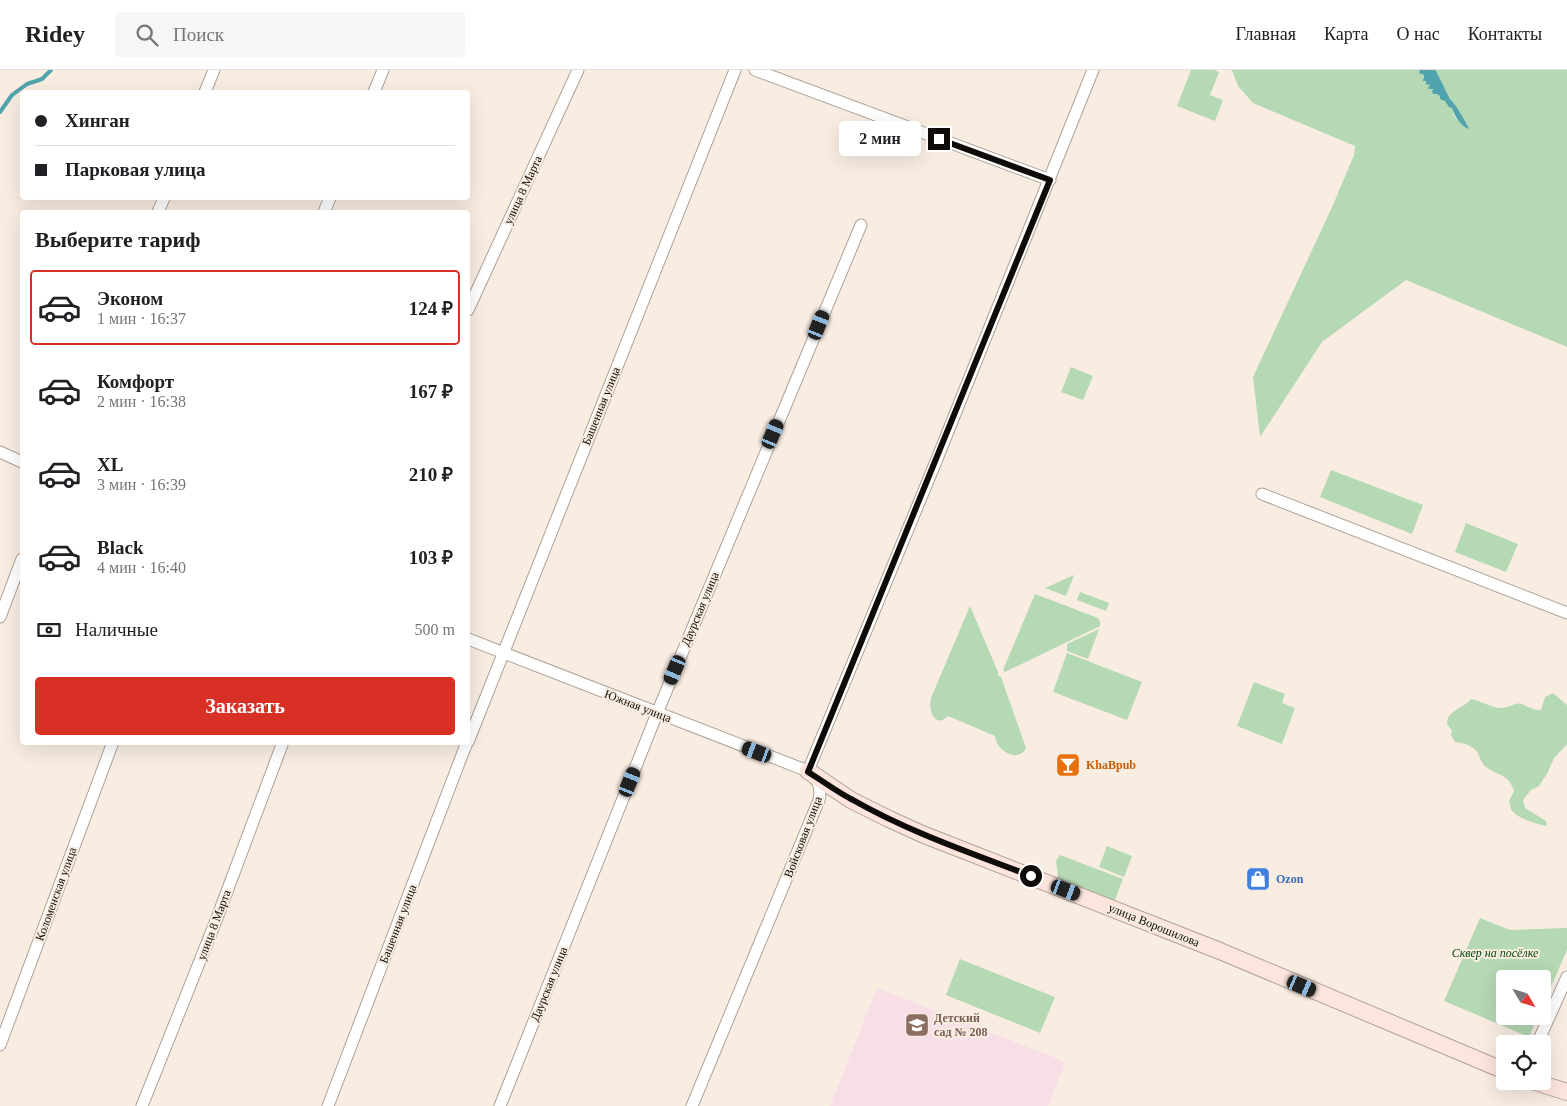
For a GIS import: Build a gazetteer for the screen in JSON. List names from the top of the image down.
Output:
{
  "streets": {
    "main road": ["улица Ворошилова"],
    "street": [
      "улица 8 Марта",
      "Башенная улица",
      "Даурская улица",
      "Южная улица",
      "Войсковая улица",
      "Коломенская улица"
    ]
  },
  "crossings": [
    ["Башенная улица", "Южная улица"],
    ["Даурская улица", "Южная улица"],
    ["Южная улица", "Войсковая улица"],
    ["Южная улица", "улица Ворошилова"],
    ["Войсковая улица", "улица Ворошилова"]
  ],
  "parks": ["Сквер на посёлке"],
  "places": {
    "bar": ["KhaBpub"],
    "shop": ["Ozon"],
    "school or university": ["Детский сад № 208"]
  },
  "north": "bottom right",
  "page": {
    "header": "Ridey",
    "search": "Поиск",
    "nav": [
      "Главная",
      "Карта",
      "О нас",
      "Контакты"
    ],
    "banner": ["Хинган", "Парковая улица"],
    "bubble": "2 мин",
    "heading": "Выберите тариф",
    "list": [
      {
        "name": "Эконом",
        "note": "1 мин · 16:37",
        "value": "124 ₽"
      },
      {
        "name": "Комфорт",
        "note": "2 мин · 16:38",
        "value": "167 ₽"
      },
      {
        "name": "XL",
        "note": "3 мин · 16:39",
        "value": "210 ₽"
      },
      {
        "name": "Black",
        "note": "4 мин · 16:40",
        "value": "103 ₽"
      }
    ],
    "pay": ["Наличные", "500 m"],
    "buttons": "Заказать"
  }
}
